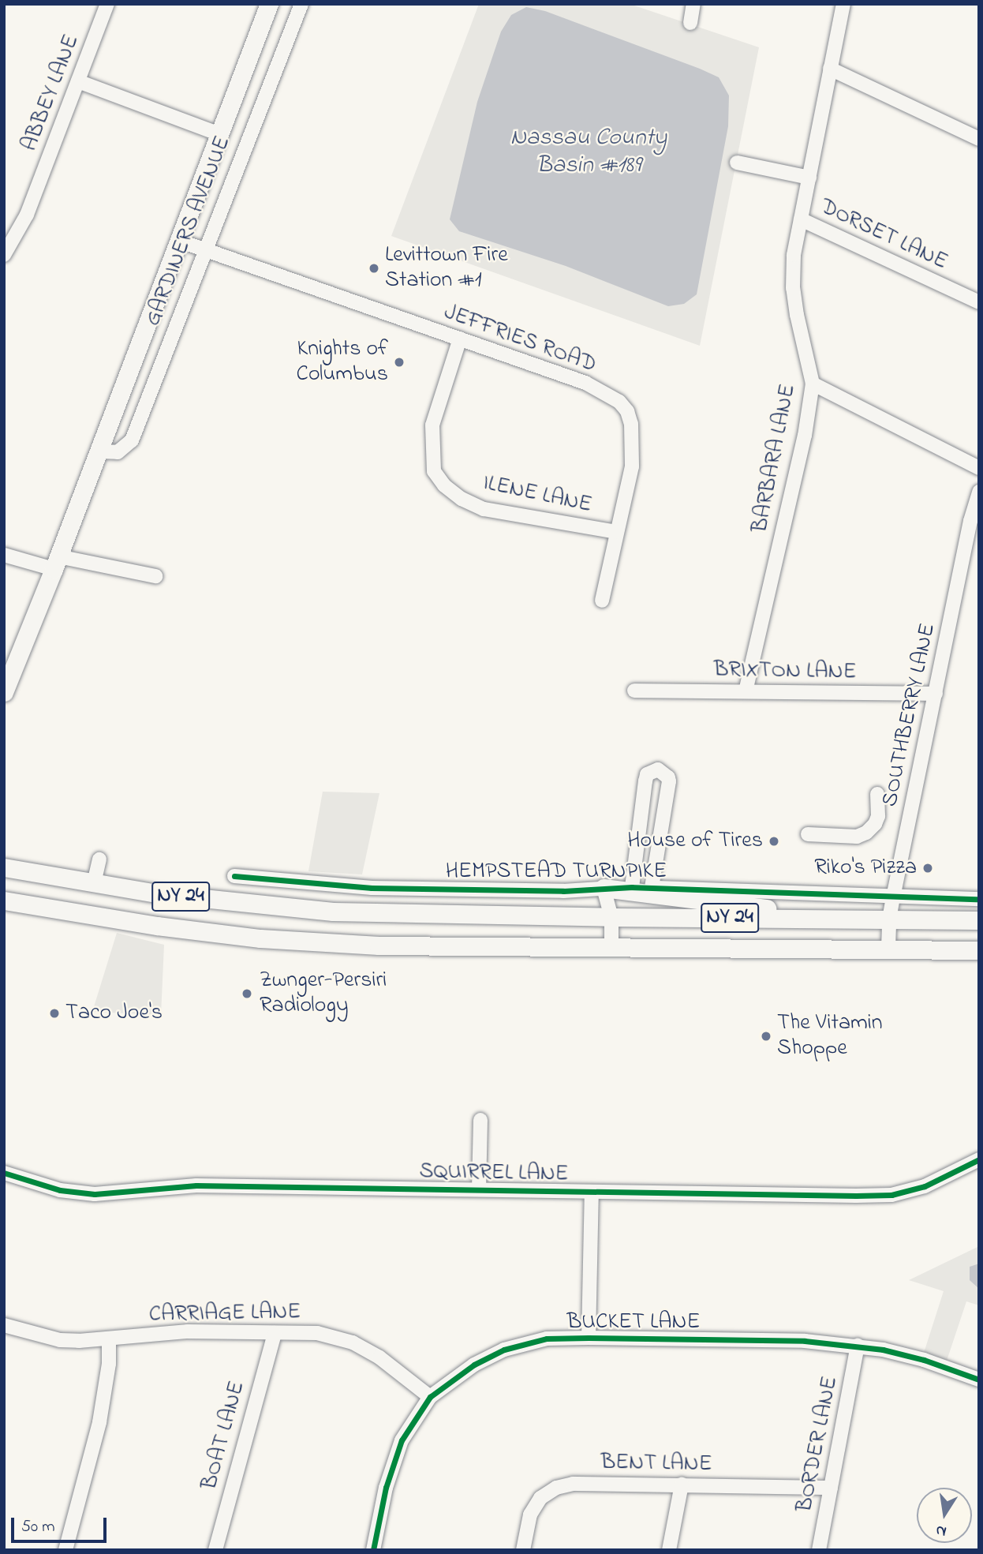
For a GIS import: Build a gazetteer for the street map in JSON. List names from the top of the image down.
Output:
{
  "streets": {
    "main road": ["GARDINERS AVENUE", "HEMPSTEAD TURNPIKE", "NY 24"],
    "street": [
      "ABBEY LANE",
      "DORSET LANE",
      "JEFFRIES ROAD",
      "BARBARA LANE",
      "ILENE LANE",
      "BRIXTON LANE",
      "SOUTHBERRY LANE",
      "SQUIRREL LANE",
      "CARRIAGE LANE",
      "BUCKET LANE",
      "BOAT LANE",
      "BORDER LANE",
      "BENT LANE"
    ]
  },
  "crossings": [
    ["GARDINERS AVENUE", "JEFFRIES ROAD"],
    ["DORSET LANE", "BARBARA LANE"],
    ["JEFFRIES ROAD", "ILENE LANE"],
    ["BARBARA LANE", "BRIXTON LANE"],
    ["BRIXTON LANE", "SOUTHBERRY LANE"],
    ["SOUTHBERRY LANE", "HEMPSTEAD TURNPIKE"],
    ["SOUTHBERRY LANE", "NY 24"],
    ["CARRIAGE LANE", "BUCKET LANE"],
    ["CARRIAGE LANE", "BOAT LANE"],
    ["BUCKET LANE", "BORDER LANE"],
    ["BORDER LANE", "BENT LANE"]
  ],
  "water": ["Nassau County Basin #189"],
  "places": [
    "Levittown Fire Station #1",
    "Knights of Columbus",
    "House of Tires",
    "Riko's Pizza",
    "Zwnger-Persiri Radiology",
    "Taco Joe's",
    "The Vitamin Shoppe"
  ],
  "scale_bar": "50 m",
  "north": "bottom"
}
